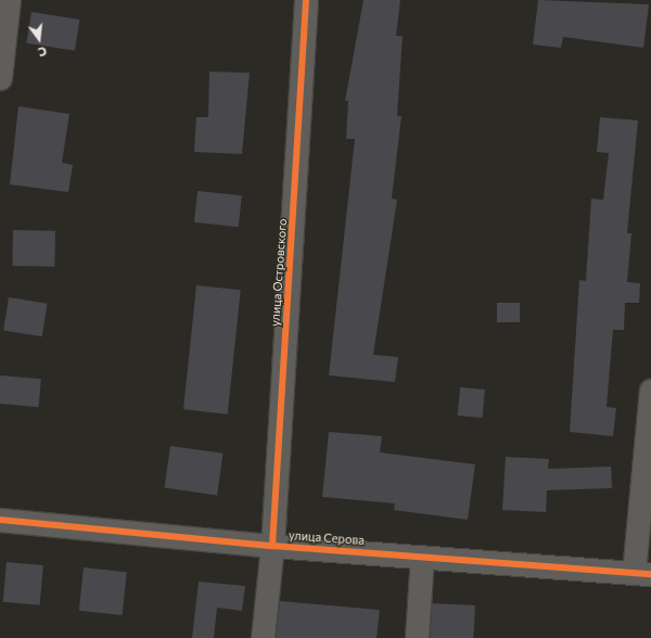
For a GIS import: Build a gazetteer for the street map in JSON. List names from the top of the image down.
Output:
{
  "streets": {
    "street": ["улица Островского", "улица Серова"]
  },
  "crossings": [
    ["улица Островского", "улица Серова"]
  ],
  "north": "bottom"
}
